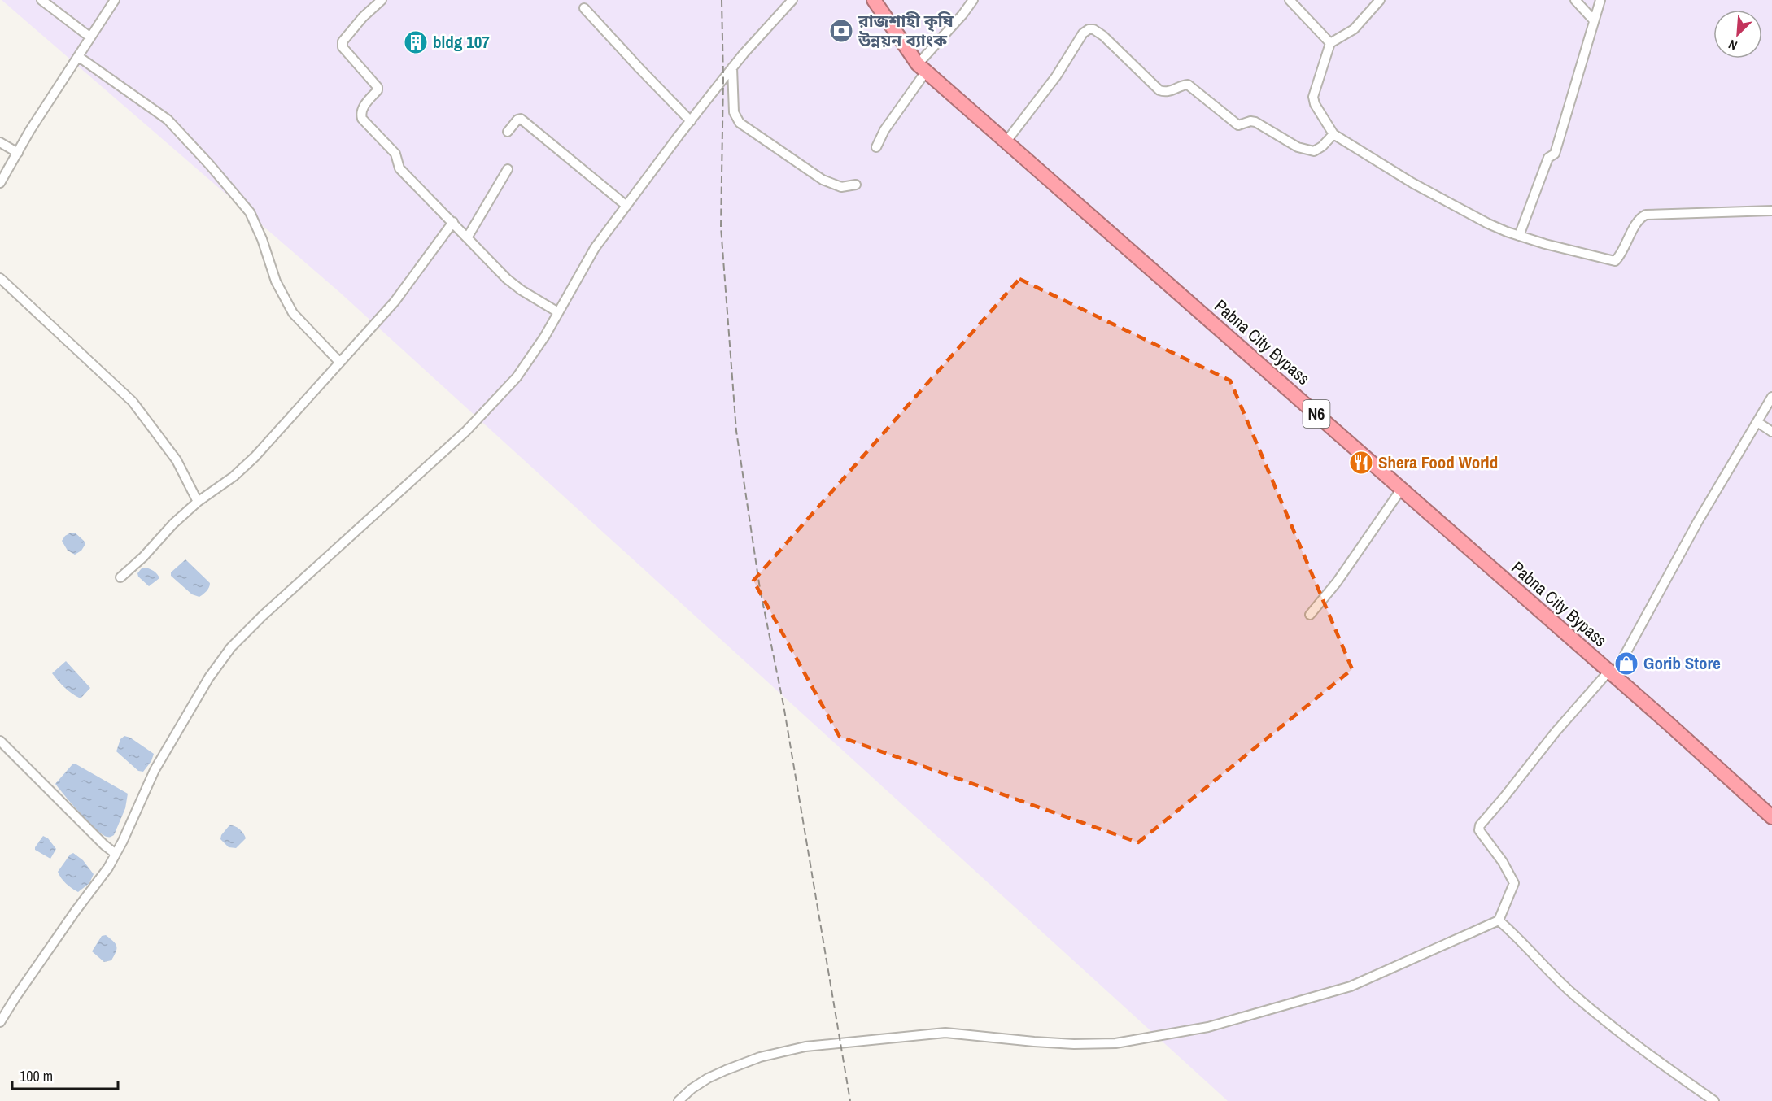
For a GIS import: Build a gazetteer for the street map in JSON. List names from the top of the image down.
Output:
{
  "streets": {
    "highway": ["Pabna City Bypass", "N6"]
  },
  "places": {
    "bank": ["রাজশাহী কৃষি উন্নয়ন ব্যাংক"],
    "building": ["bldg 107"],
    "restaurant": ["Shera Food World"],
    "shop": ["Gorib Store"]
  },
  "scale_bar": "100 m",
  "north": "bottom left"
}
